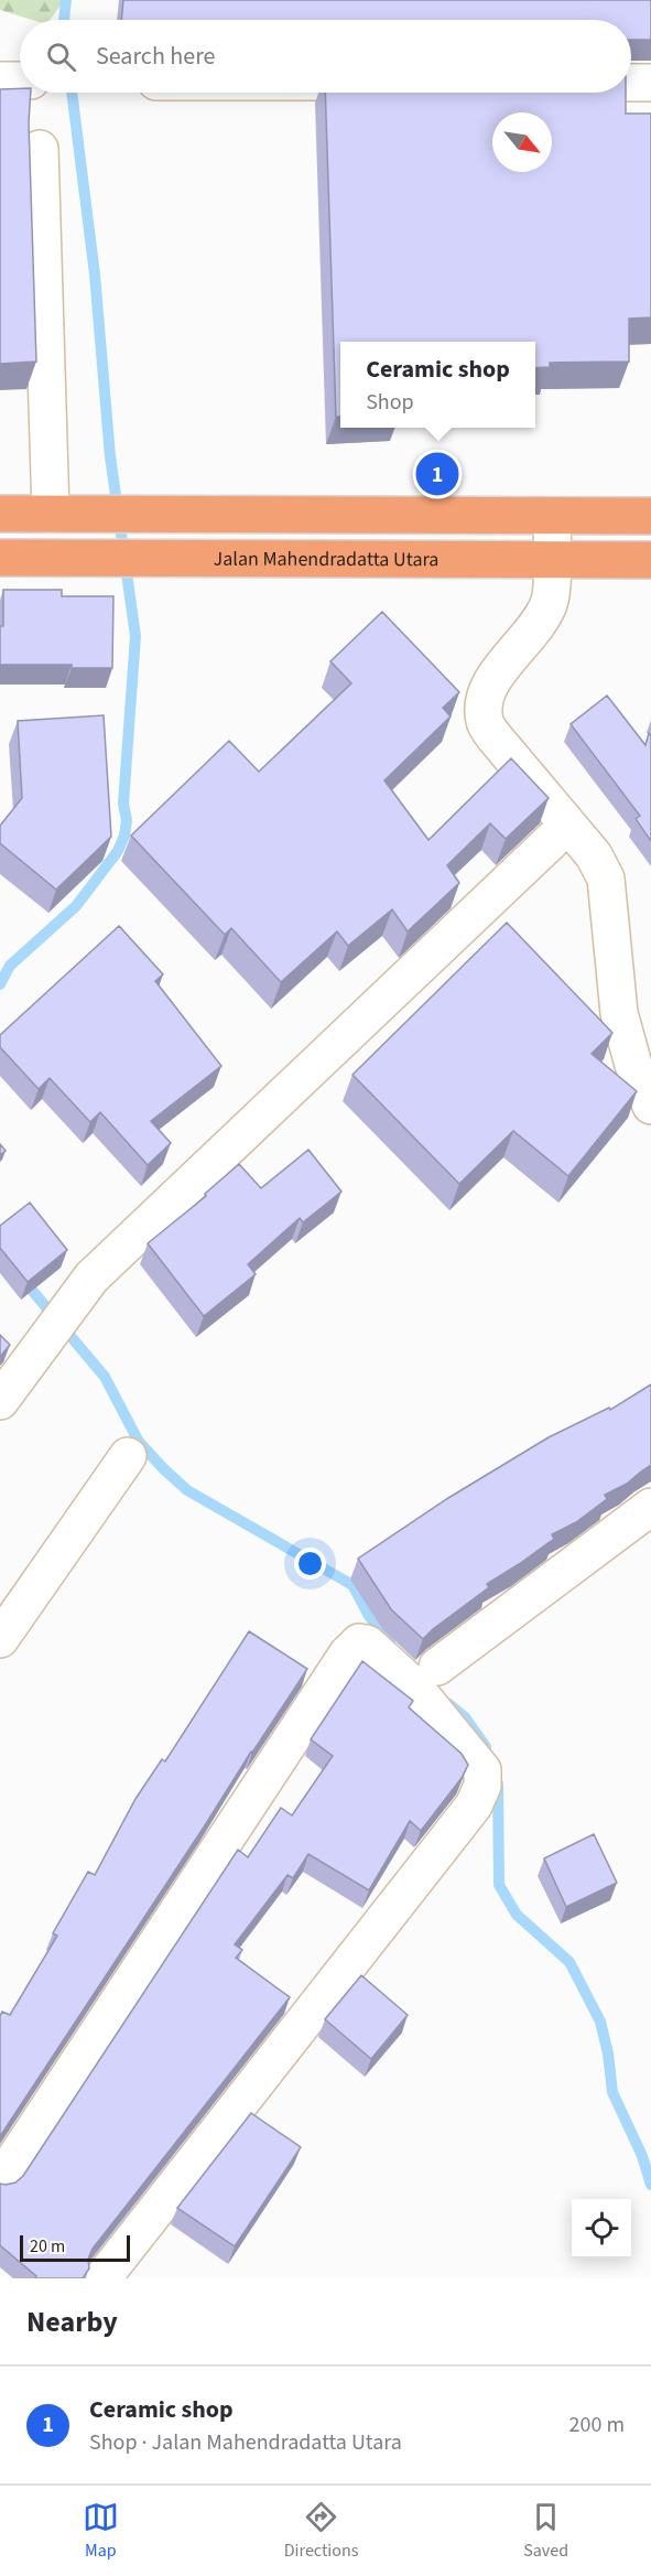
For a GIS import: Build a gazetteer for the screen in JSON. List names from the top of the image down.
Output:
{
  "streets": {
    "highway": ["Jalan Mahendradatta Utara"]
  },
  "scale_bar": "20 m",
  "north": "bottom right",
  "page": {
    "search": "Search here",
    "popup": ["Ceramic shop", "Shop"],
    "pins": "1",
    "scale": "20 m",
    "heading": "Nearby",
    "list": [
      {
        "mark": "1",
        "name": "Ceramic shop",
        "note": "Shop · Jalan Mahendradatta Utara",
        "value": "200 m"
      }
    ],
    "nav": ["Map", "Directions", "Saved"]
  }
}
